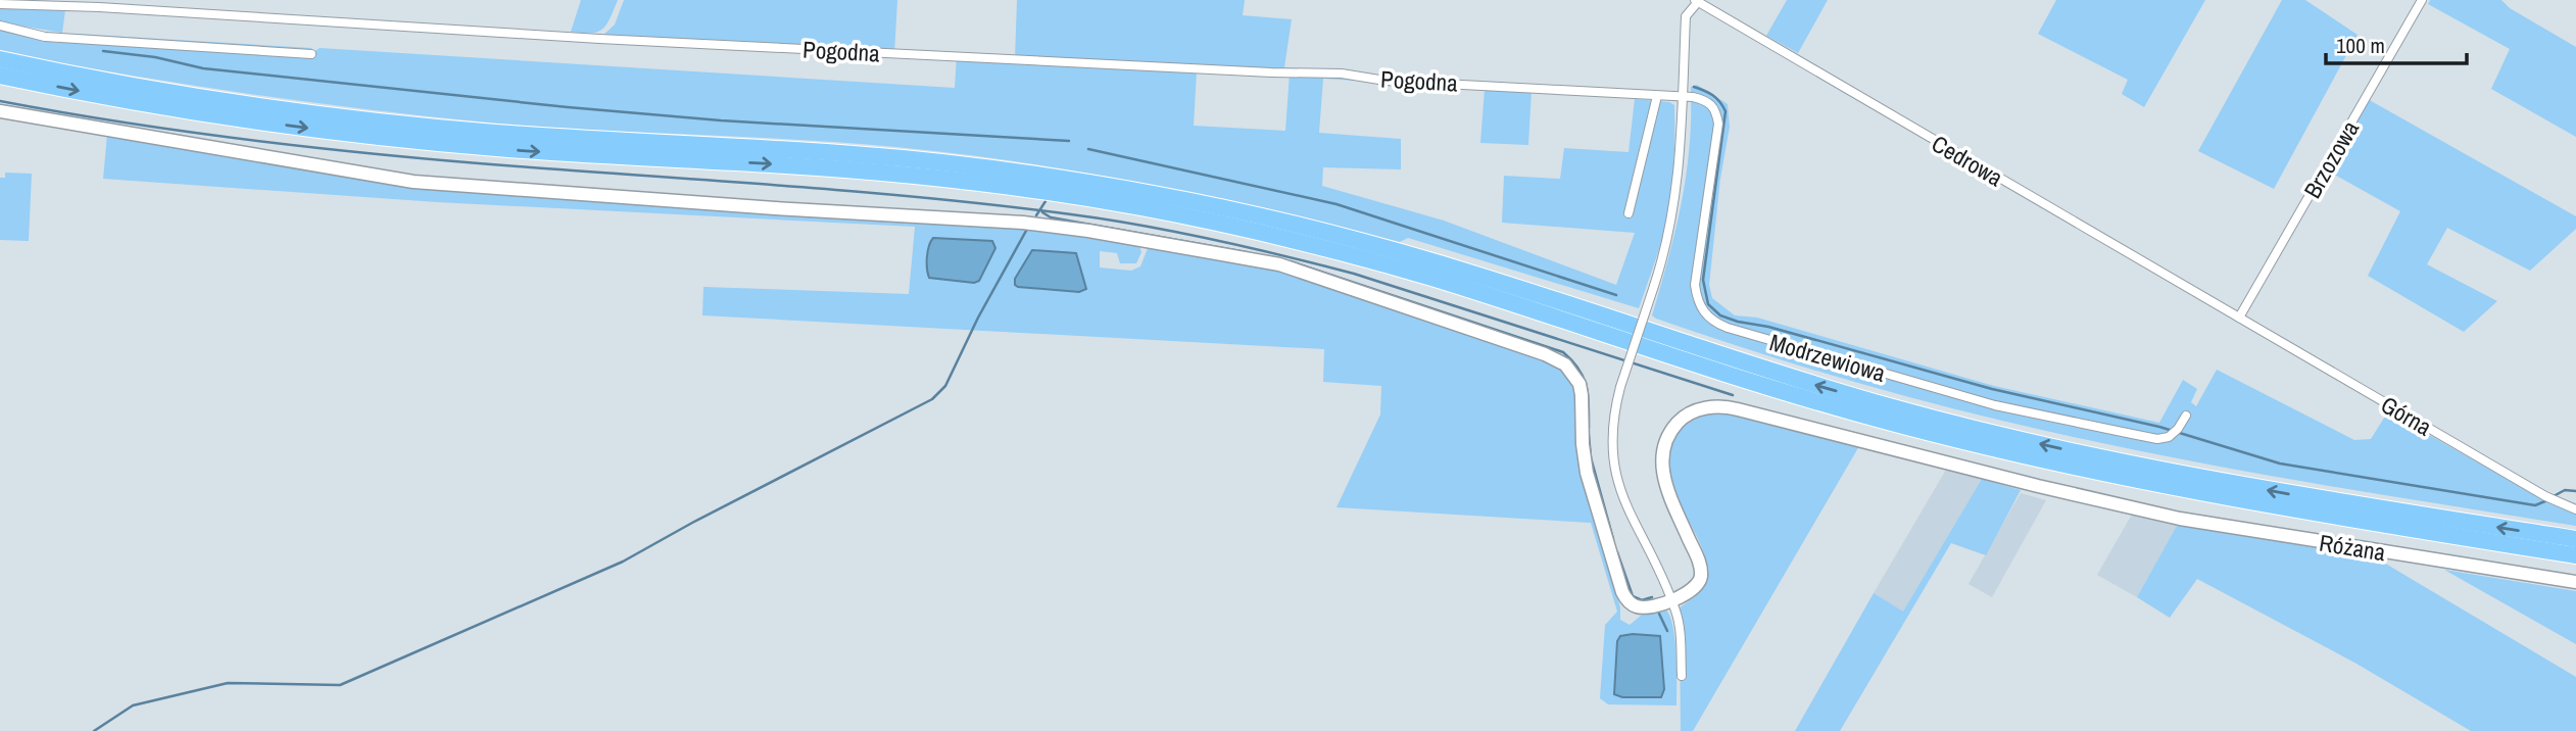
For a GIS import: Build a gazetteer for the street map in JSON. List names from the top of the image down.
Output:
{
  "streets": {
    "street": [
      "Pogodna",
      "Brzozowa",
      "Cedrowa",
      "Modrzewiowa",
      "Górna",
      "Różana"
    ]
  },
  "crossings": [
    ["Pogodna", "Modrzewiowa"],
    ["Brzozowa", "Cedrowa"],
    ["Brzozowa", "Górna"],
    ["Cedrowa", "Górna"]
  ],
  "scale_bar": "100 m"
}
